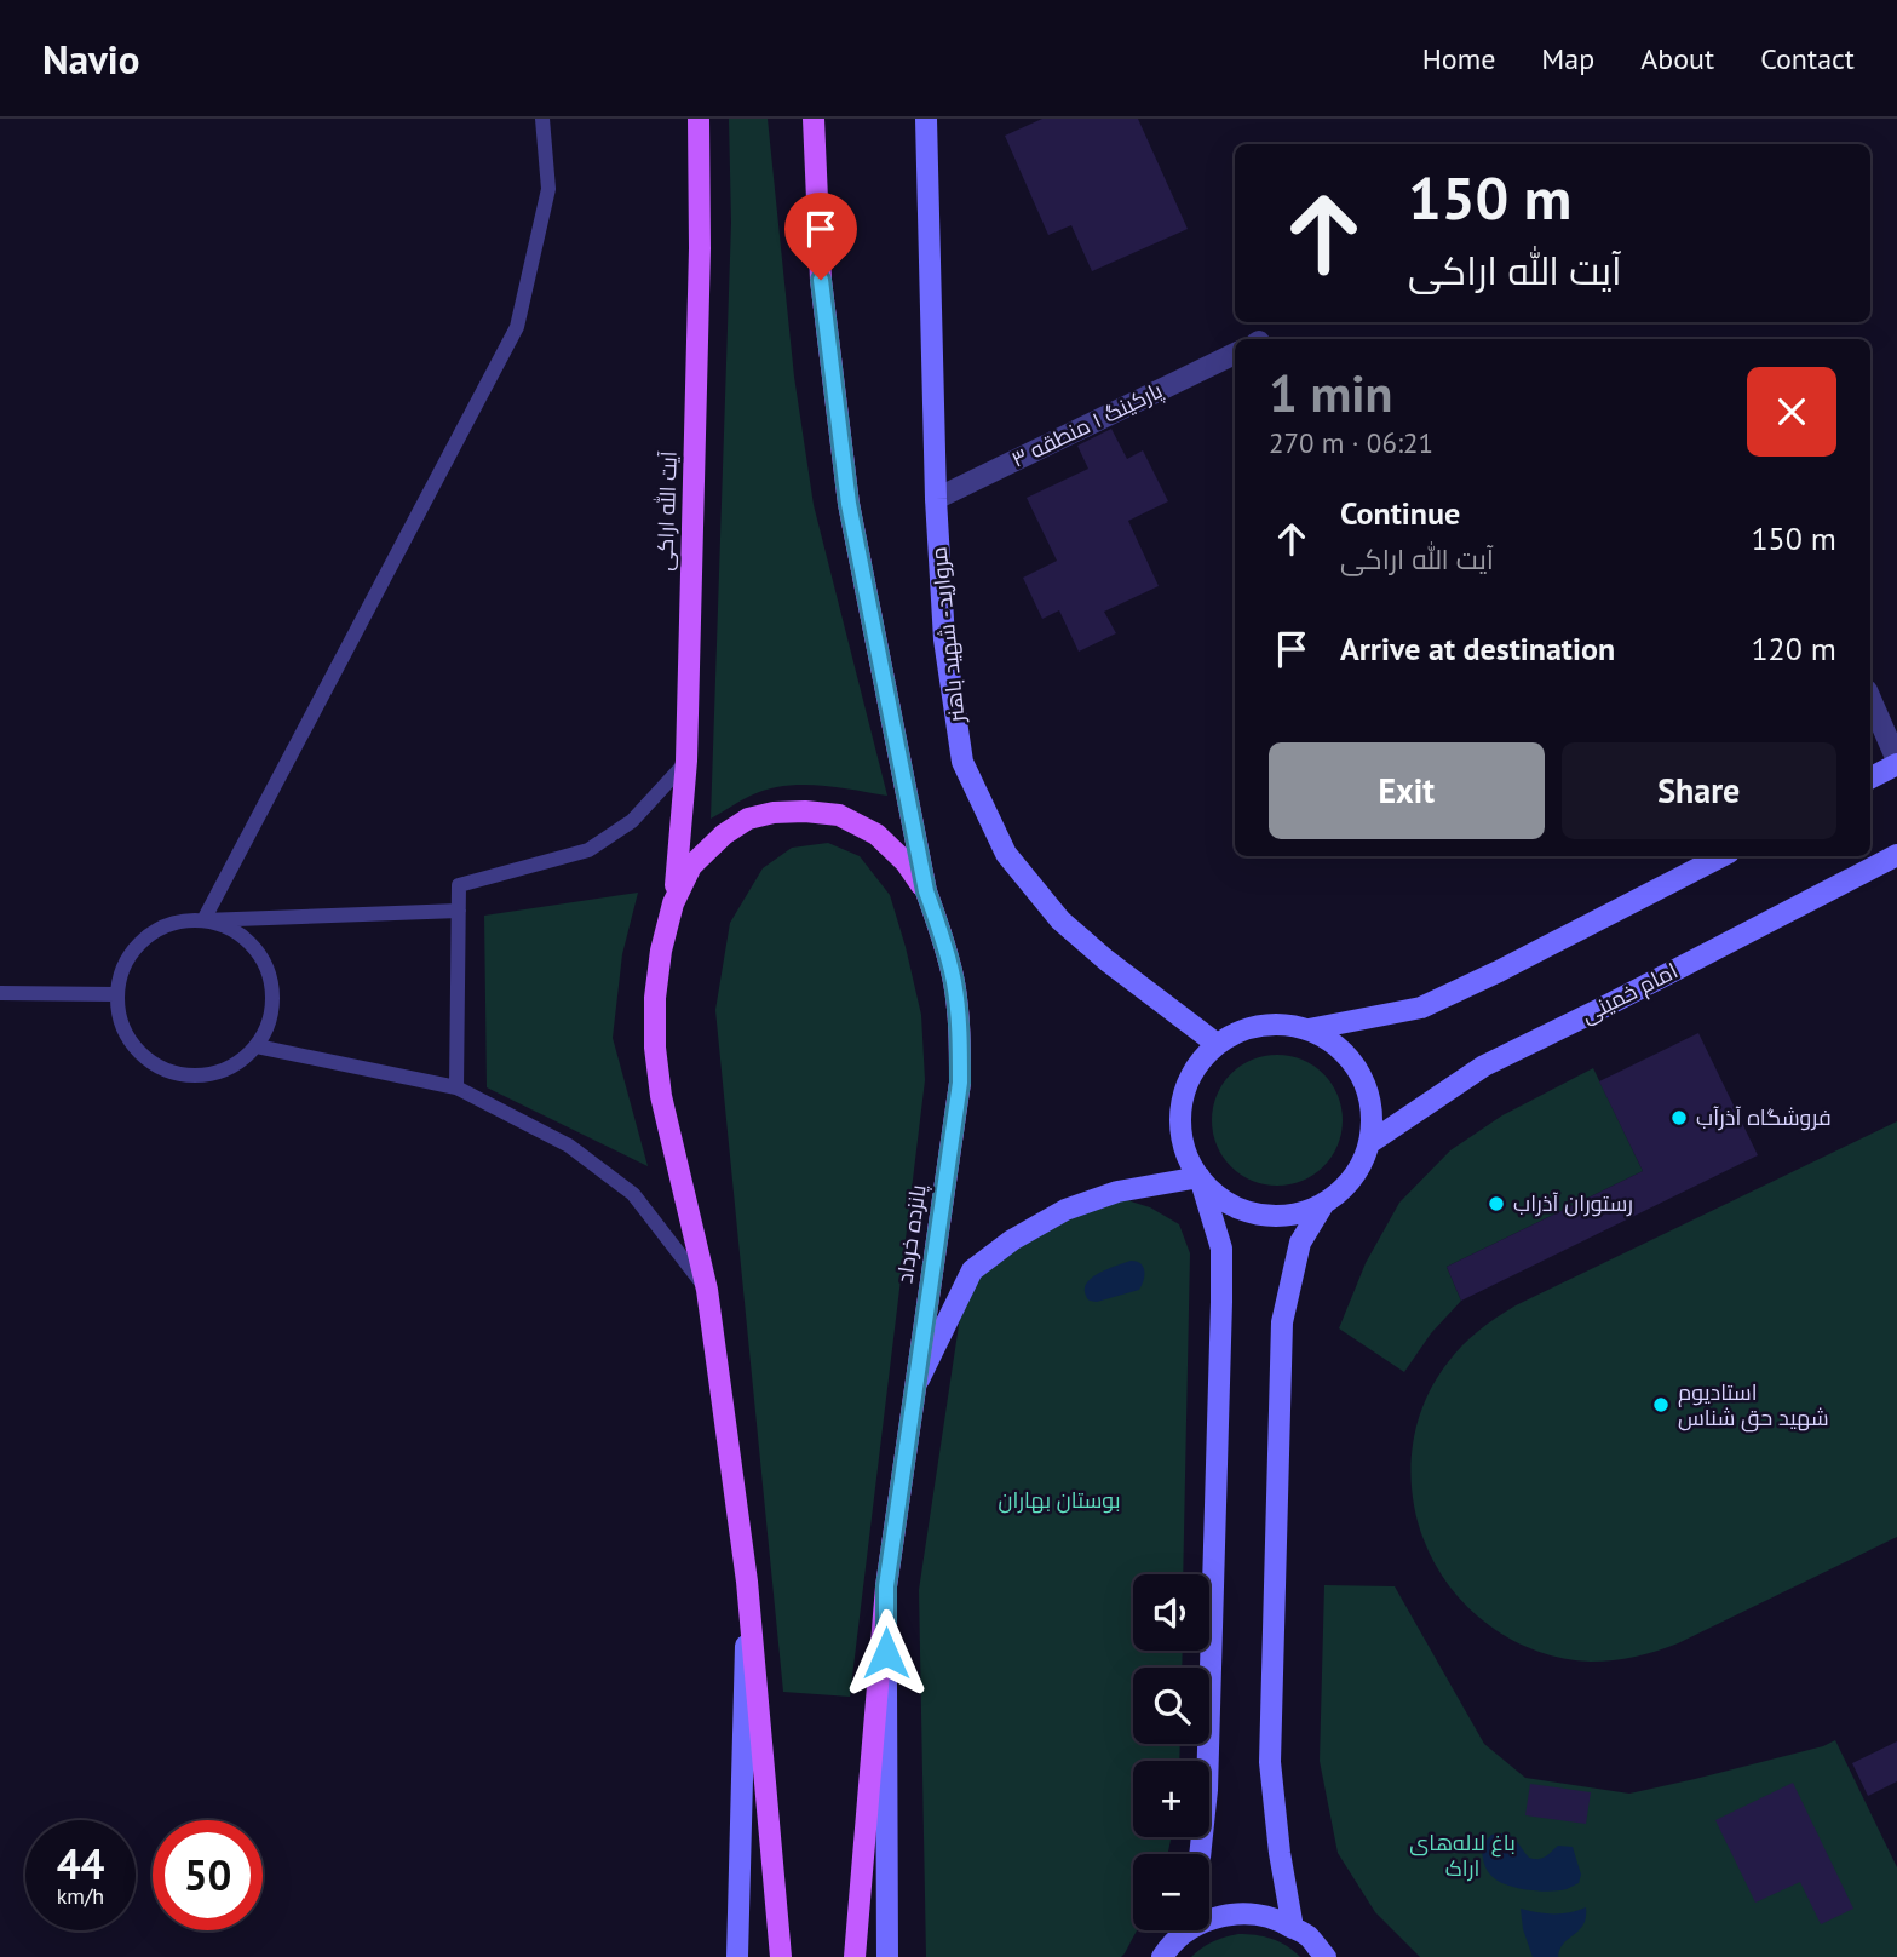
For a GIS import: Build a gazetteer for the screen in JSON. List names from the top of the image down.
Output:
{
  "streets": {
    "main road": ["آیت الله اراکی", "پانزده خرداد"],
    "street": ["پارکینگ ۱ منطقه ۳", "مروارید - شهید باهنر", "امام خمینی"]
  },
  "crossings": [
    ["پارکینگ ۱ منطقه ۳", "مروارید - شهید باهنر"],
    ["مروارید - شهید باهنر", "امام خمینی"]
  ],
  "parks": ["بوستان بهاران", "باغ لاله‌های اراک"],
  "places": ["فروشگاه آذرآب", "رستوران آذراب", "استادیوم شهید حق شناس"],
  "page": {
    "header": "Navio",
    "nav": [
      "Home",
      "Map",
      "About",
      "Contact"
    ],
    "turn": ["150 m", "آیت الله اراکی"],
    "heading": ["1 min", "270 m · 06:21"],
    "list": [
      {
        "name": "Continue",
        "note": "آیت الله اراکی",
        "value": "150 m"
      },
      {
        "name": "Arrive at destination",
        "value": "120 m"
      }
    ],
    "buttons": ["Exit", "Share"],
    "map_buttons": ["+", "−"],
    "speed": "44 km/h",
    "limit": "50"
  }
}
